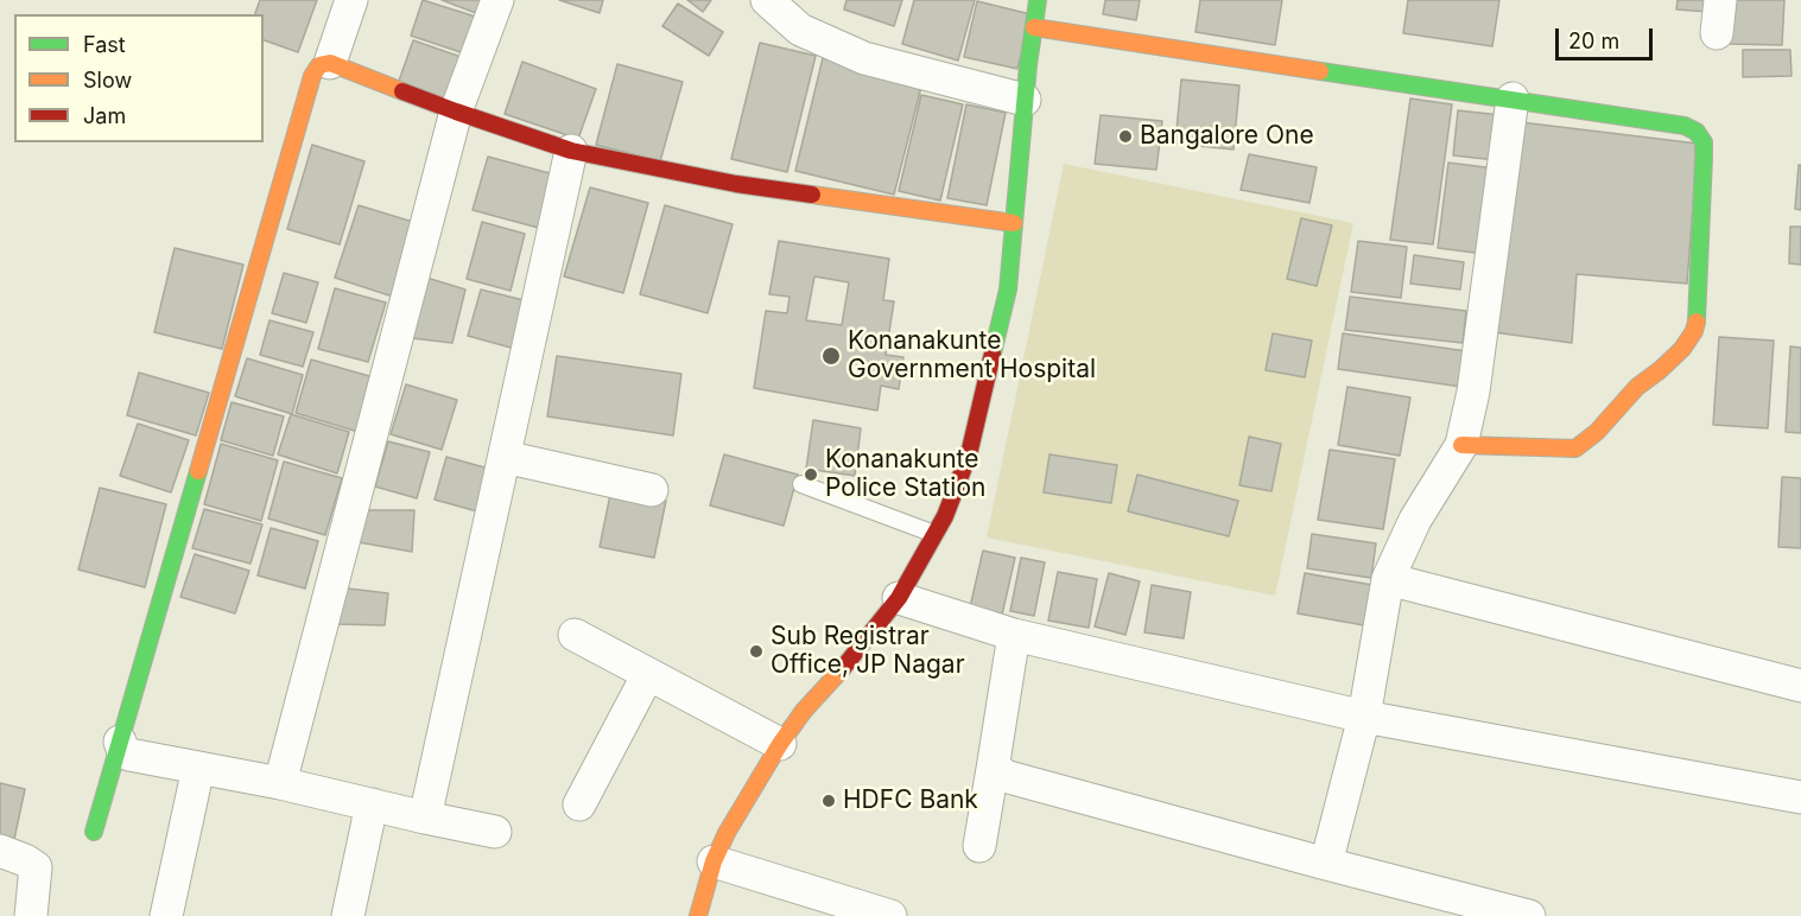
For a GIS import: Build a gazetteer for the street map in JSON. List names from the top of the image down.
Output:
{
  "places": [
    "Bangalore One",
    "Konanakunte Government Hospital",
    "Konanakunte Police Station",
    "Sub Registrar Office, JP Nagar",
    "HDFC Bank"
  ],
  "legend": ["Fast", "Slow", "Jam"],
  "scale_bar": "20 m"
}
